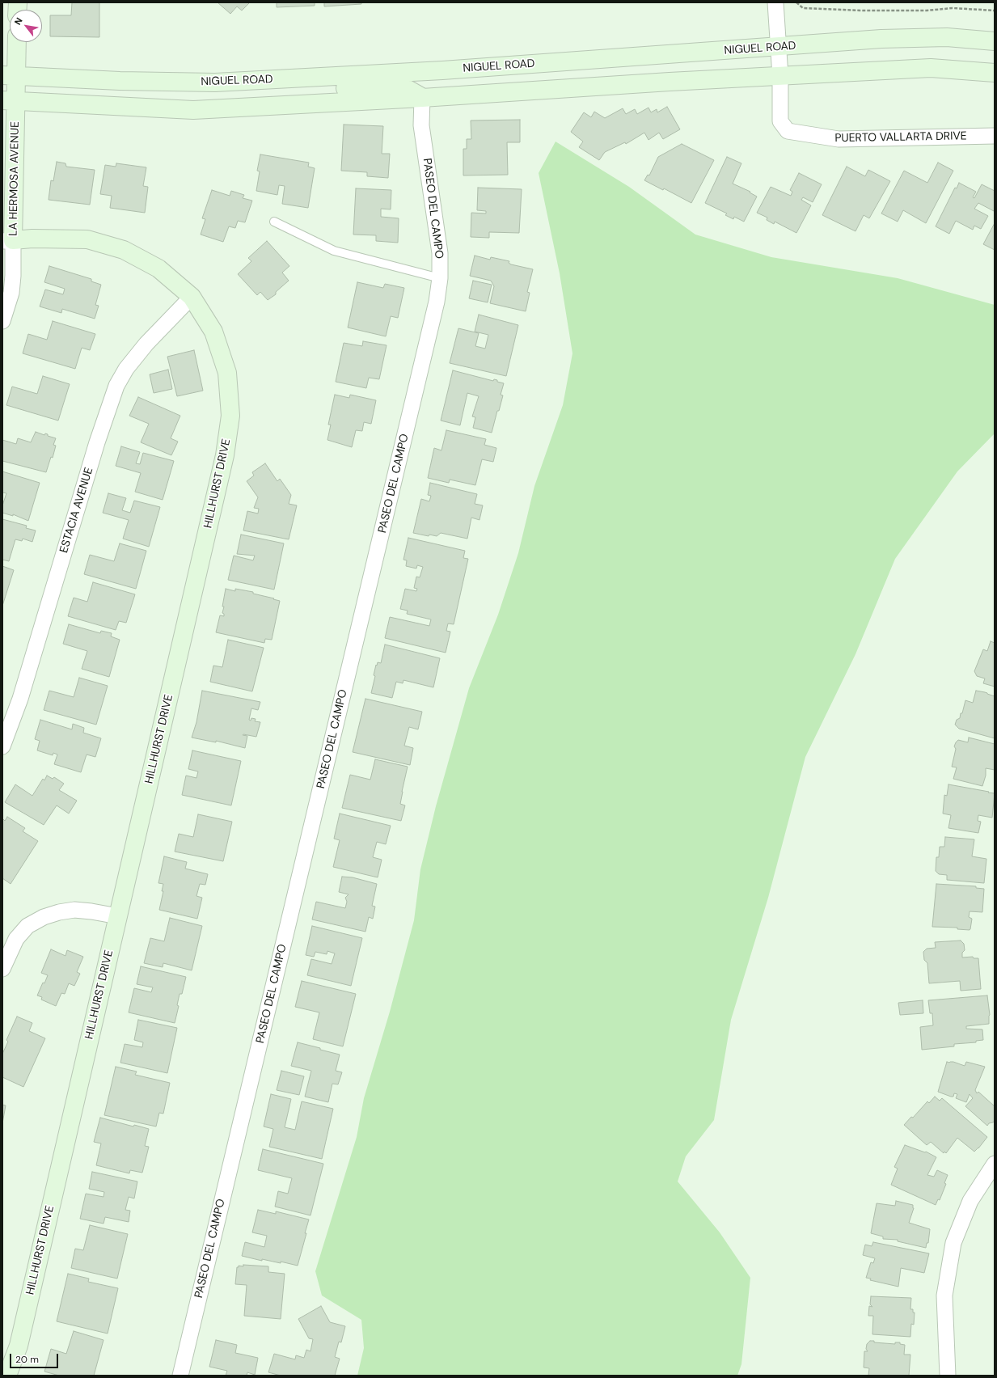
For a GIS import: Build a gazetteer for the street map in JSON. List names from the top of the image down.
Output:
{
  "streets": {
    "main road": ["NIGUEL ROAD", "LA HERMOSA AVENUE", "HILLHURST DRIVE"],
    "street": ["PUERTO VALLARTA DRIVE", "PASEO DEL CAMPO", "ESTACIA AVENUE"]
  },
  "crossings": [
    ["NIGUEL ROAD", "LA HERMOSA AVENUE"],
    ["LA HERMOSA AVENUE", "HILLHURST DRIVE"],
    ["HILLHURST DRIVE", "ESTACIA AVENUE"]
  ],
  "scale_bar": "20 m",
  "north": "top left"
}
